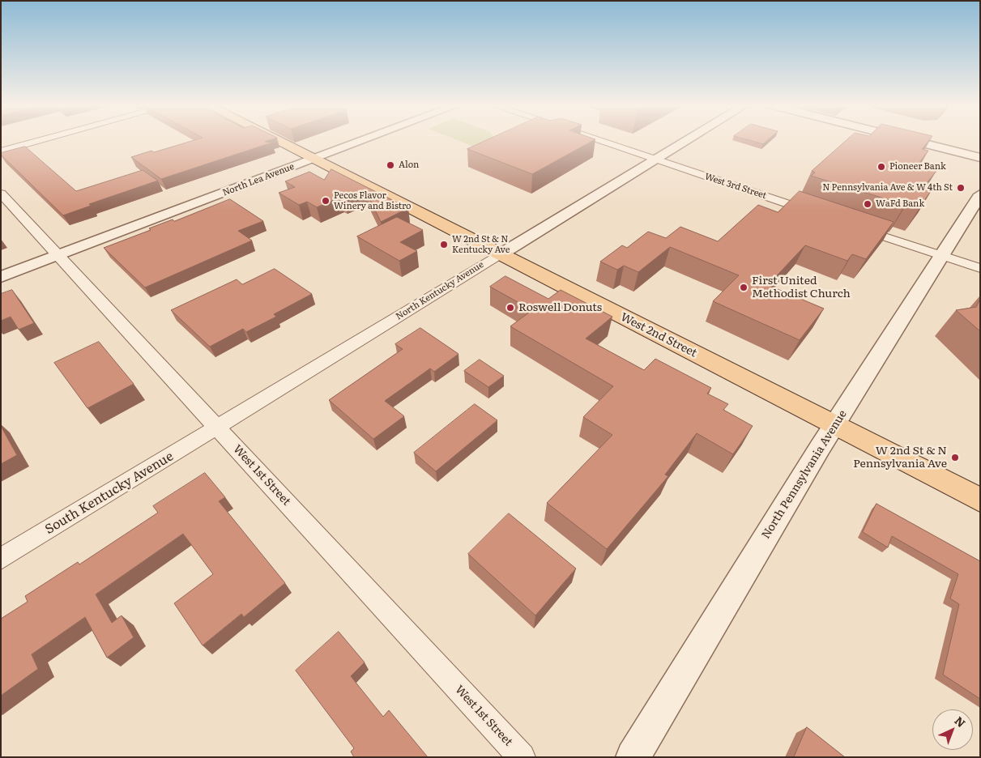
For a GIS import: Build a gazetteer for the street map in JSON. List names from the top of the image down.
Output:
{
  "streets": {
    "main road": ["West 2nd Street"],
    "street": [
      "North Lea Avenue",
      "West 3rd Street",
      "North Kentucky Avenue",
      "North Pennsylvania Avenue",
      "West 1st Street",
      "South Kentucky Avenue"
    ]
  },
  "crossings": [
    ["North Lea Avenue", "West 2nd Street"],
    ["North Lea Avenue", "West 1st Street"],
    ["West 3rd Street", "North Kentucky Avenue"],
    ["North Kentucky Avenue", "West 2nd Street"],
    ["North Kentucky Avenue", "West 1st Street"],
    ["North Kentucky Avenue", "South Kentucky Avenue"],
    ["West 2nd Street", "North Pennsylvania Avenue"],
    ["West 1st Street", "South Kentucky Avenue"]
  ],
  "places": [
    "Alon",
    "Pioneer Bank",
    "N Pennsylvania Ave & W 4th St",
    "Pecos Flavor Winery and Bistro",
    "WaFd Bank",
    "W 2nd St & N Kentucky Ave",
    "First United Methodist Church",
    "Roswell Donuts",
    "W 2nd St & N Pennsylvania Ave"
  ],
  "north": "top right"
}
